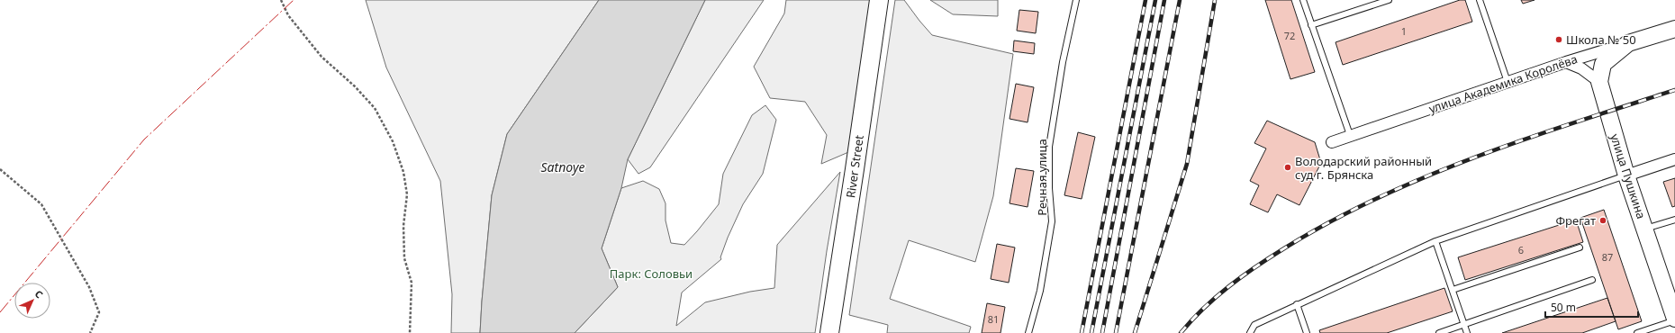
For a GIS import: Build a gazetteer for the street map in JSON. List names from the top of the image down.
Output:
{
  "streets": {
    "main road": ["улица Академика Королёва", "River Street", "улица Пушкина"],
    "lane": ["Речная улица"]
  },
  "crossings": [
    ["улица Академика Королёва", "улица Пушкина"]
  ],
  "water": ["Satnoye"],
  "parks": ["Парк: Соловьи"],
  "places": ["Школа № 50", "Володарский районный суд г. Брянска", "Фрегат"],
  "house_numbers": [
    "1",
    "72",
    "6",
    "87",
    "81"
  ],
  "scale_bar": "50 m",
  "north": "top right"
}
